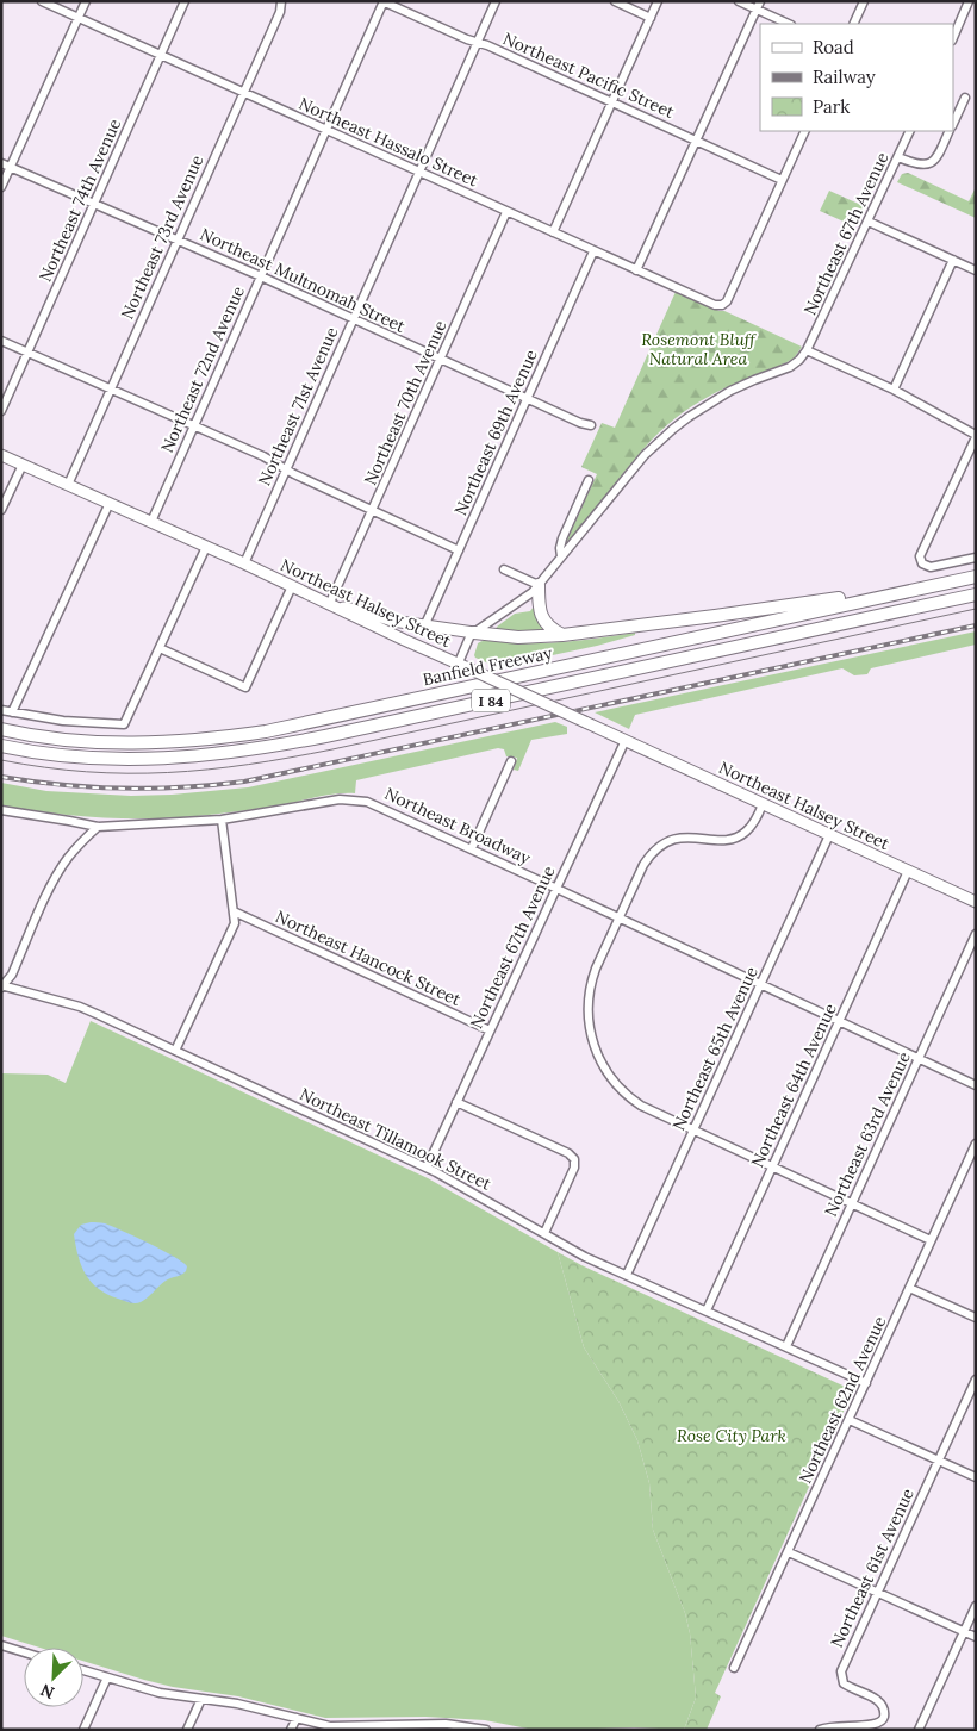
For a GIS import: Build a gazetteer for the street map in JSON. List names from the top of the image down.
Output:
{
  "streets": {
    "highway": ["Banfield Freeway", "I 84"],
    "main road": ["Northeast Halsey Street"],
    "street": [
      "Northeast Pacific Street",
      "Northeast Hassalo Street",
      "Northeast 74th Avenue",
      "Northeast 67th Avenue",
      "Northeast 73rd Avenue",
      "Northeast Multnomah Street",
      "Northeast 72nd Avenue",
      "Northeast 70th Avenue",
      "Northeast 71st Avenue",
      "Northeast 69th Avenue",
      "Northeast Broadway",
      "Northeast Hancock Street",
      "Northeast 65th Avenue",
      "Northeast 64th Avenue",
      "Northeast 63rd Avenue",
      "Northeast Tillamook Street",
      "Northeast 62nd Avenue",
      "Northeast 61st Avenue"
    ]
  },
  "crossings": [
    ["Northeast Pacific Street", "Northeast Hassalo Street"],
    ["Northeast Pacific Street", "Northeast 72nd Avenue"],
    ["Northeast Pacific Street", "Northeast 71st Avenue"],
    ["Northeast Hassalo Street", "Northeast 74th Avenue"],
    ["Northeast Hassalo Street", "Northeast 73rd Avenue"],
    ["Northeast Hassalo Street", "Northeast 72nd Avenue"],
    ["Northeast Hassalo Street", "Northeast 70th Avenue"],
    ["Northeast Hassalo Street", "Northeast 71st Avenue"],
    ["Northeast Hassalo Street", "Northeast 69th Avenue"],
    ["Northeast 74th Avenue", "Northeast Multnomah Street"],
    ["Northeast 67th Avenue", "Northeast Halsey Street"],
    ["Northeast 67th Avenue", "Northeast Broadway"],
    ["Northeast 67th Avenue", "Northeast Hancock Street"],
    ["Northeast 67th Avenue", "Northeast Tillamook Street"],
    ["Northeast 73rd Avenue", "Northeast Multnomah Street"],
    ["Northeast 73rd Avenue", "Northeast Halsey Street"],
    ["Northeast Multnomah Street", "Northeast 72nd Avenue"],
    ["Northeast Multnomah Street", "Northeast 70th Avenue"],
    ["Northeast Multnomah Street", "Northeast 71st Avenue"],
    ["Northeast Multnomah Street", "Northeast 69th Avenue"],
    ["Northeast 72nd Avenue", "Northeast Halsey Street"],
    ["Northeast 70th Avenue", "Northeast Halsey Street"],
    ["Northeast 71st Avenue", "Northeast Halsey Street"],
    ["Northeast Halsey Street", "Northeast 65th Avenue"],
    ["Northeast Halsey Street", "Northeast 64th Avenue"],
    ["Northeast Broadway", "Northeast 65th Avenue"],
    ["Northeast Broadway", "Northeast 64th Avenue"],
    ["Northeast Broadway", "Northeast 63rd Avenue"],
    ["Northeast 65th Avenue", "Northeast Tillamook Street"],
    ["Northeast 64th Avenue", "Northeast Tillamook Street"],
    ["Northeast 63rd Avenue", "Northeast Tillamook Street"],
    ["Northeast Tillamook Street", "Northeast 62nd Avenue"]
  ],
  "parks": ["Rosemont Bluff Natural Area", "Rose City Park"],
  "legend": ["Road", "Railway", "Park"],
  "north": "bottom left"
}
